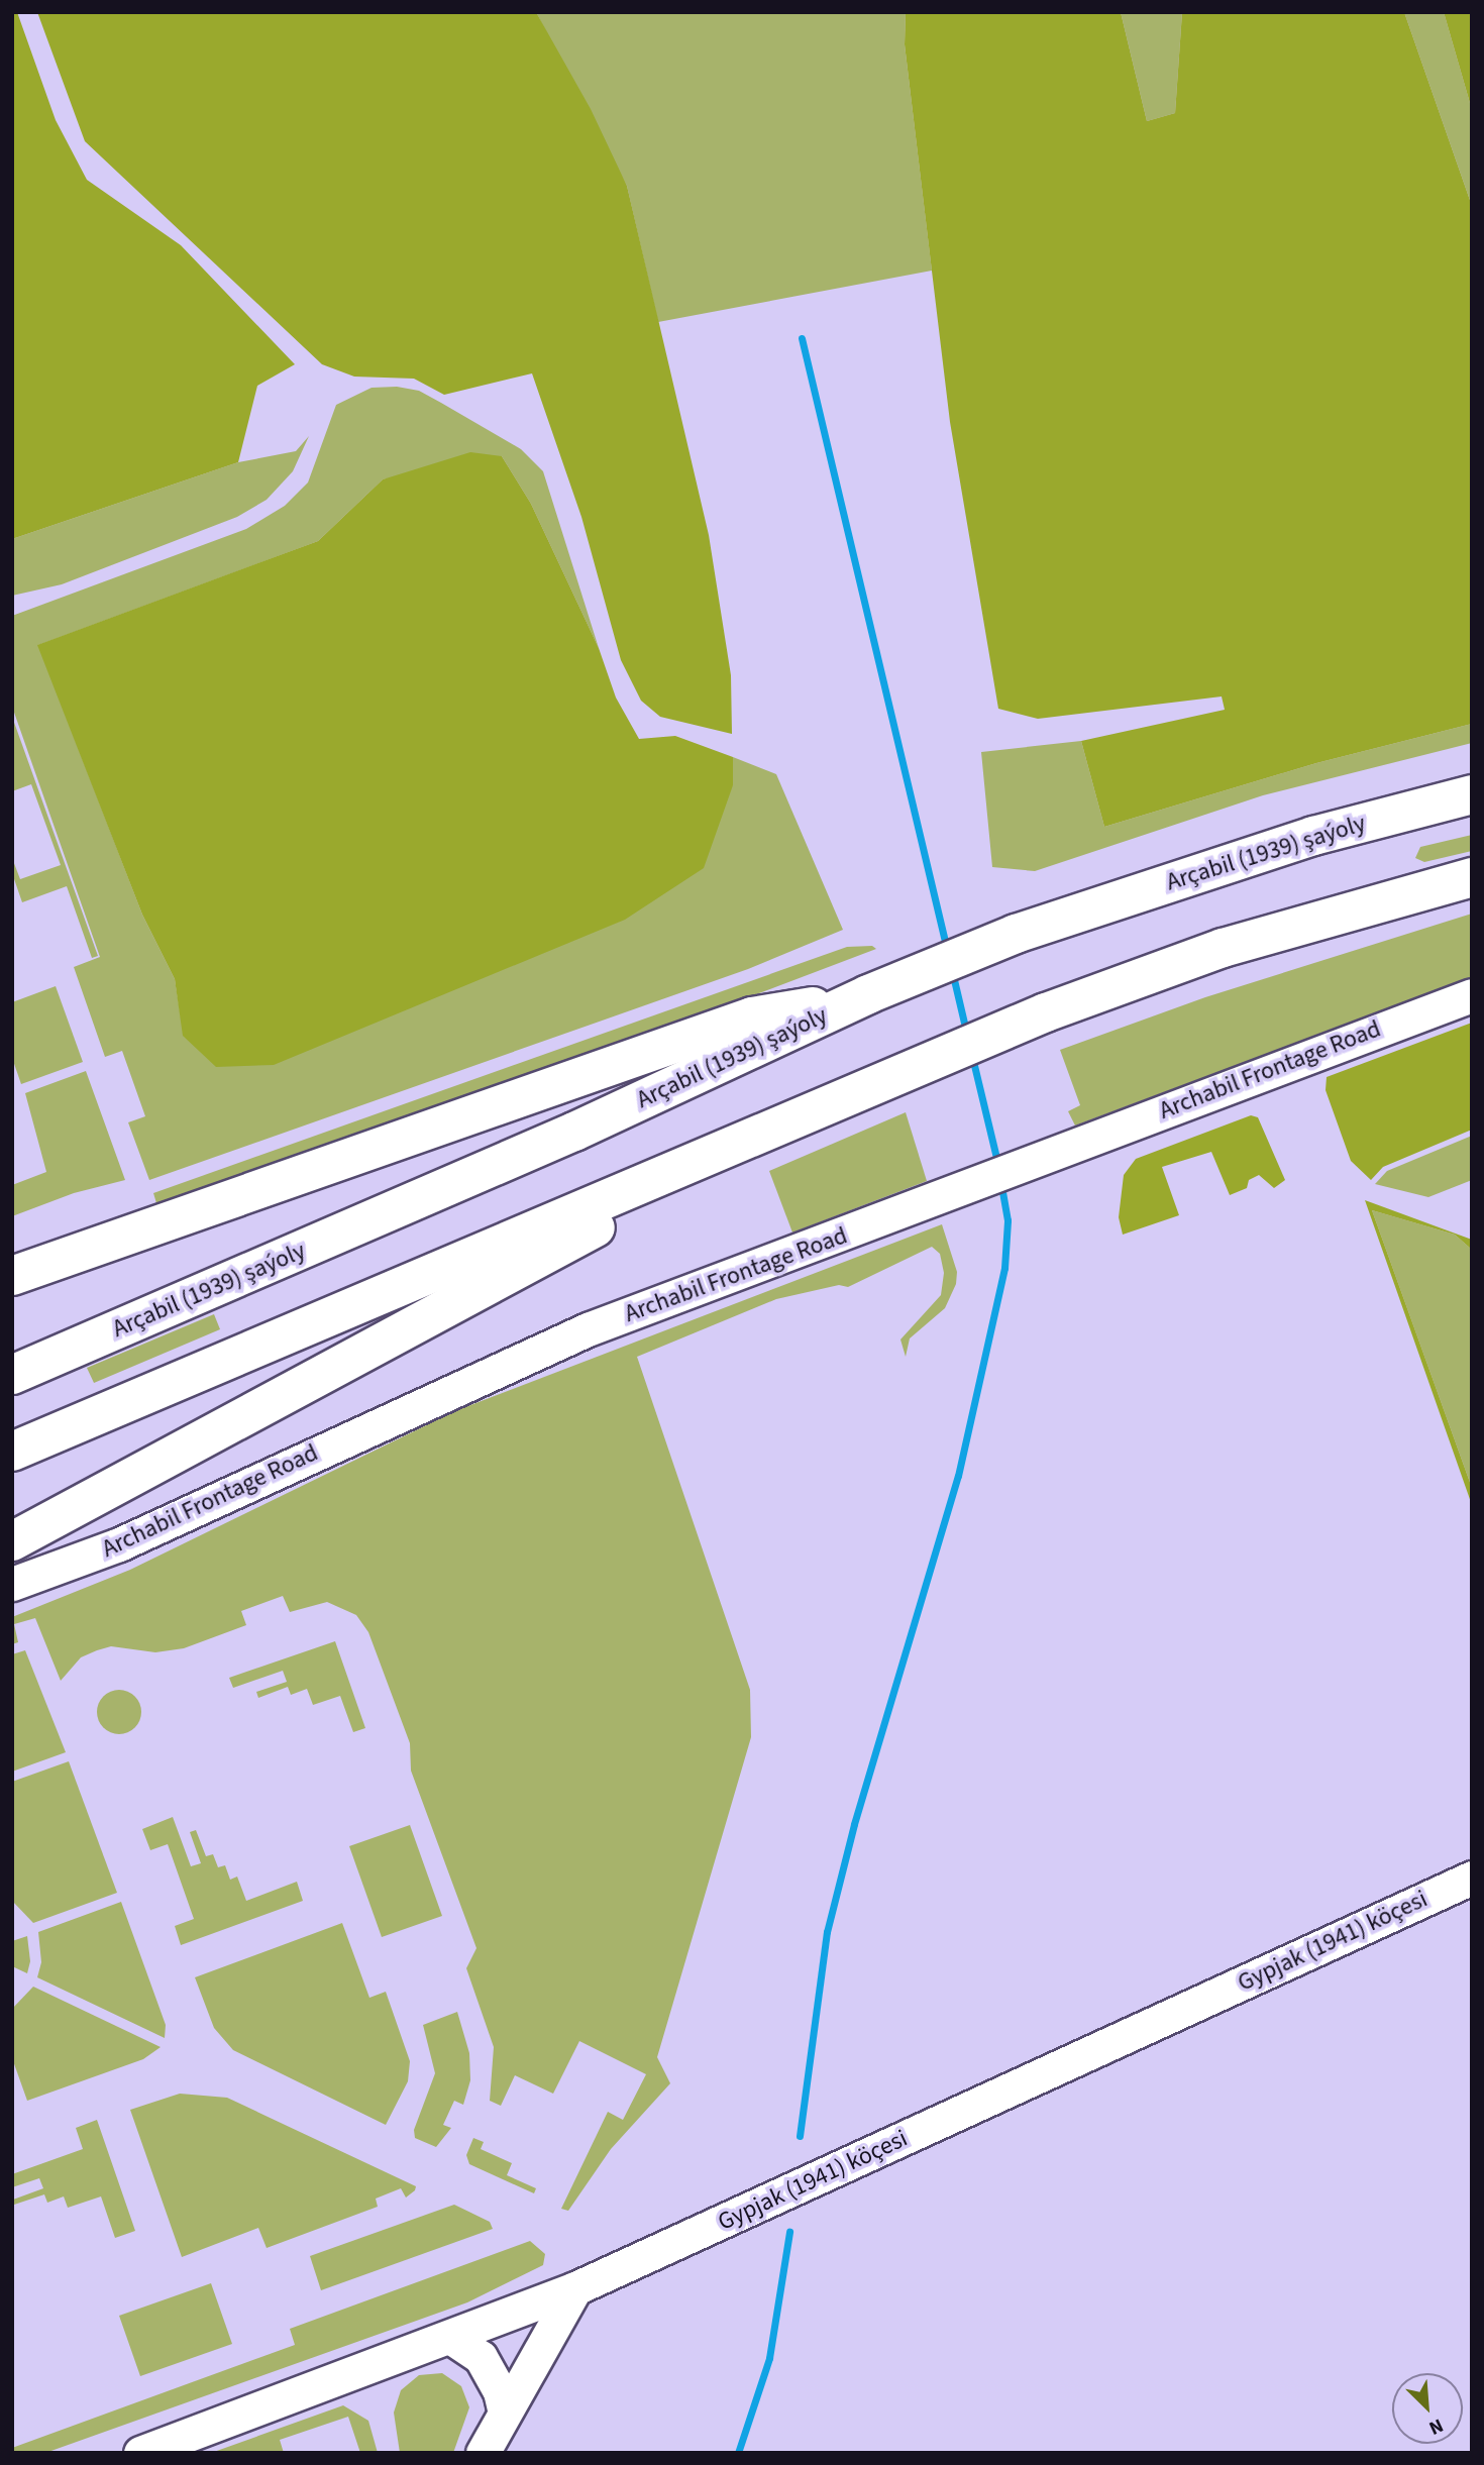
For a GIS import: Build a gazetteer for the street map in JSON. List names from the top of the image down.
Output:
{
  "streets": {
    "main road": ["Arçabil (1939) şaýoly"],
    "street": ["Archabil Frontage Road", "Gypjak (1941) köçesi"]
  },
  "north": "bottom right"
}
